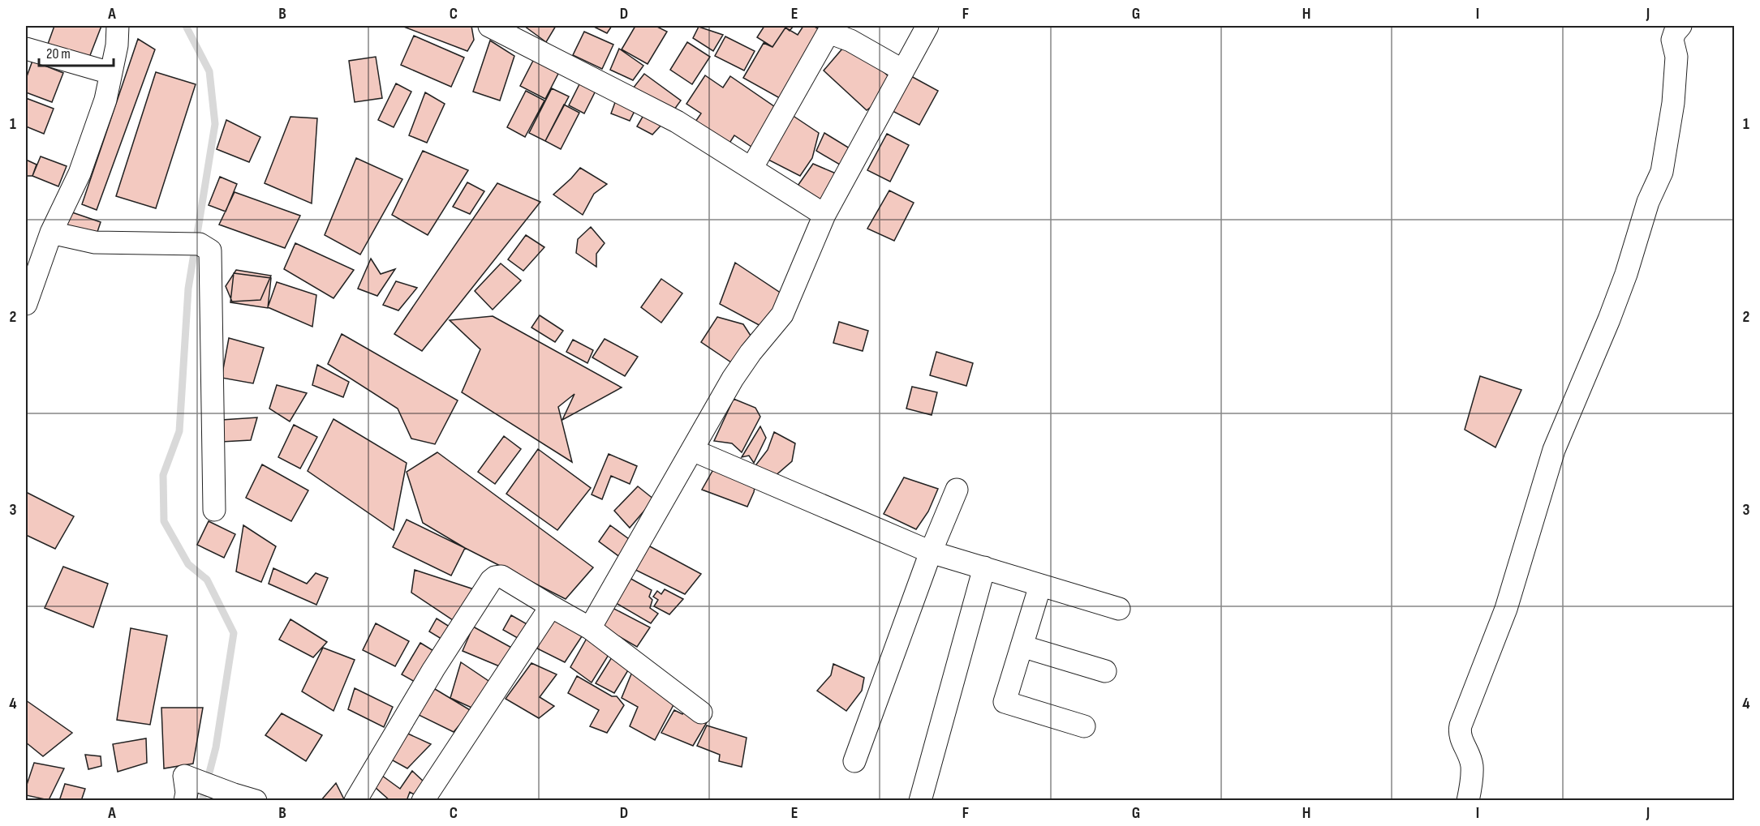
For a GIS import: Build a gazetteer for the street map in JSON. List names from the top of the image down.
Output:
{
  "scale_bar": "20 m",
  "grid": {
    "columns": [
      "A",
      "B",
      "C",
      "D",
      "E",
      "F",
      "G",
      "H",
      "I",
      "J"
    ],
    "rows": [
      "1",
      "2",
      "3",
      "4"
    ]
  }
}
